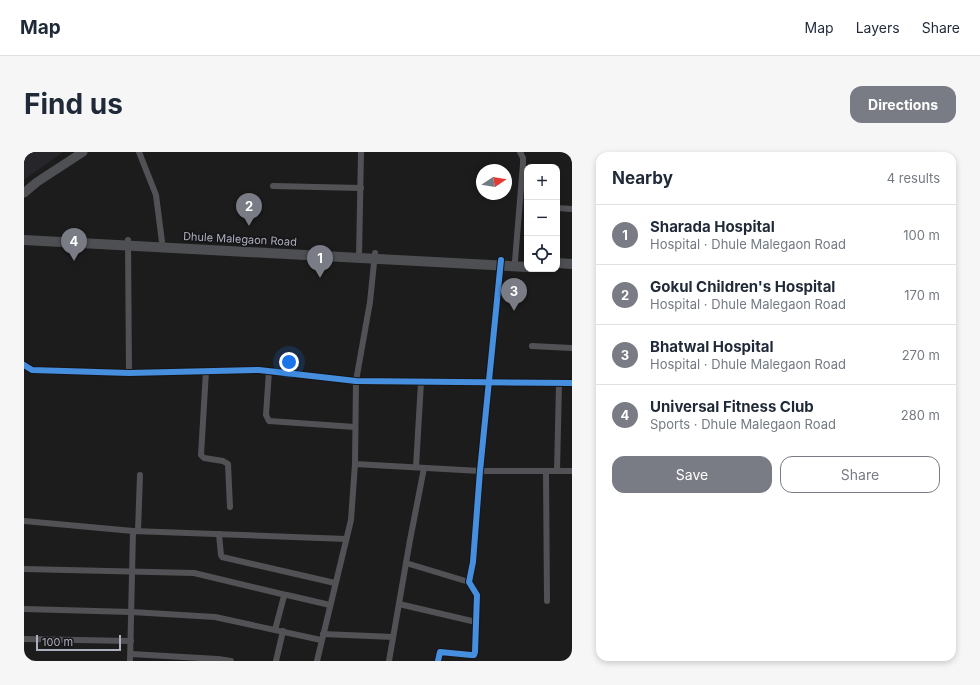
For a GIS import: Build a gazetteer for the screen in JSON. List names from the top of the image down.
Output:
{
  "streets": {
    "main road": ["Dhule Malegaon Road"]
  },
  "scale_bar": "100 m",
  "north": "right",
  "page": {
    "header": "Map",
    "nav": ["Map", "Layers", "Share"],
    "buttons": [
      "Directions",
      ["Save", "Share"]
    ],
    "title": "Find us",
    "heading": ["Nearby", "4 results"],
    "map_buttons": ["+", "−"],
    "pins": [
      "2",
      "4",
      "1",
      "3"
    ],
    "list": [
      {
        "mark": "1",
        "name": "Sharada Hospital",
        "note": "Hospital · Dhule Malegaon Road",
        "value": "100 m"
      },
      {
        "mark": "2",
        "name": "Gokul Children's Hospital",
        "note": "Hospital · Dhule Malegaon Road",
        "value": "170 m"
      },
      {
        "mark": "3",
        "name": "Bhatwal Hospital",
        "note": "Hospital · Dhule Malegaon Road",
        "value": "270 m"
      },
      {
        "mark": "4",
        "name": "Universal Fitness Club",
        "note": "Sports · Dhule Malegaon Road",
        "value": "280 m"
      }
    ],
    "scale": "100 m"
  }
}
